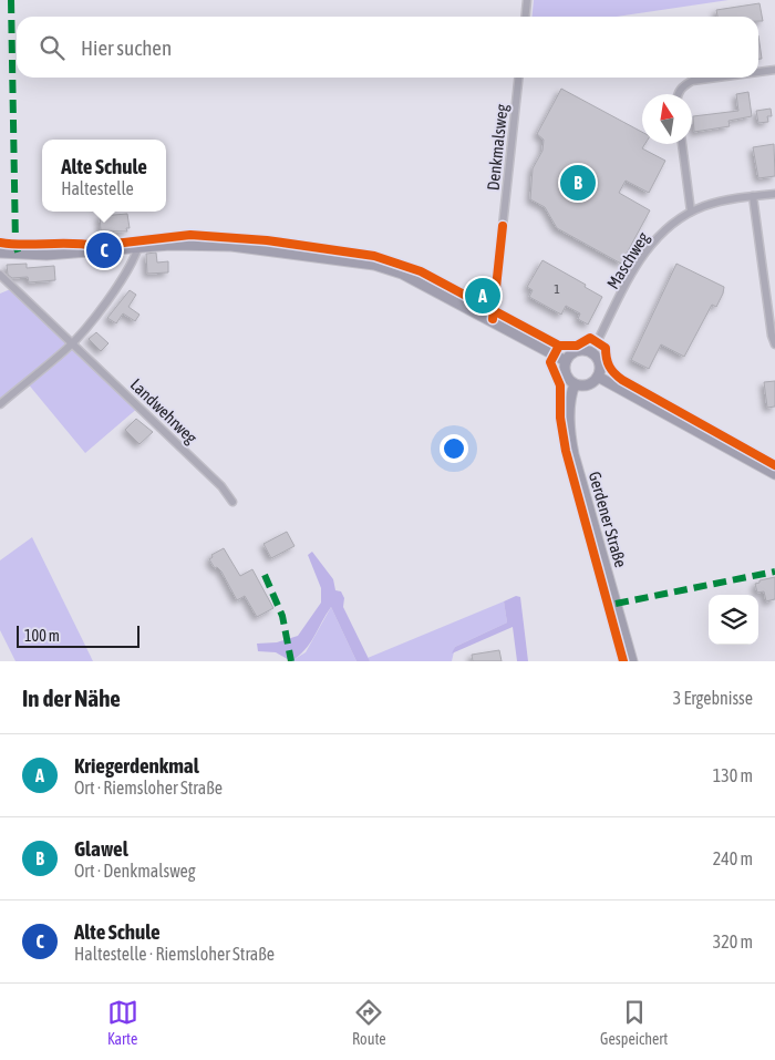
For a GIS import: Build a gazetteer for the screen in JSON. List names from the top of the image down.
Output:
{
  "streets": {
    "main road": ["Gerdener Straße"],
    "street": ["Denkmalsweg", "Maschweg", "Landwehrweg"]
  },
  "crossings": [
    ["Maschweg", "Gerdener Straße"]
  ],
  "house_numbers": ["1"],
  "scale_bar": "100 m",
  "north": "top",
  "page": {
    "search": "Hier suchen",
    "popup": ["Alte Schule", "Haltestelle"],
    "pins": ["B", "C", "A"],
    "scale": "100 m",
    "heading": ["In der Nähe", "3 Ergebnisse"],
    "list": [
      {
        "mark": "A",
        "name": "Kriegerdenkmal",
        "note": "Ort · Riemsloher Straße",
        "value": "130 m"
      },
      {
        "mark": "B",
        "name": "Glawel",
        "note": "Ort · Denkmalsweg",
        "value": "240 m"
      },
      {
        "mark": "C",
        "name": "Alte Schule",
        "note": "Haltestelle · Riemsloher Straße",
        "value": "320 m"
      }
    ],
    "nav": ["Karte", "Route", "Gespeichert"]
  }
}
